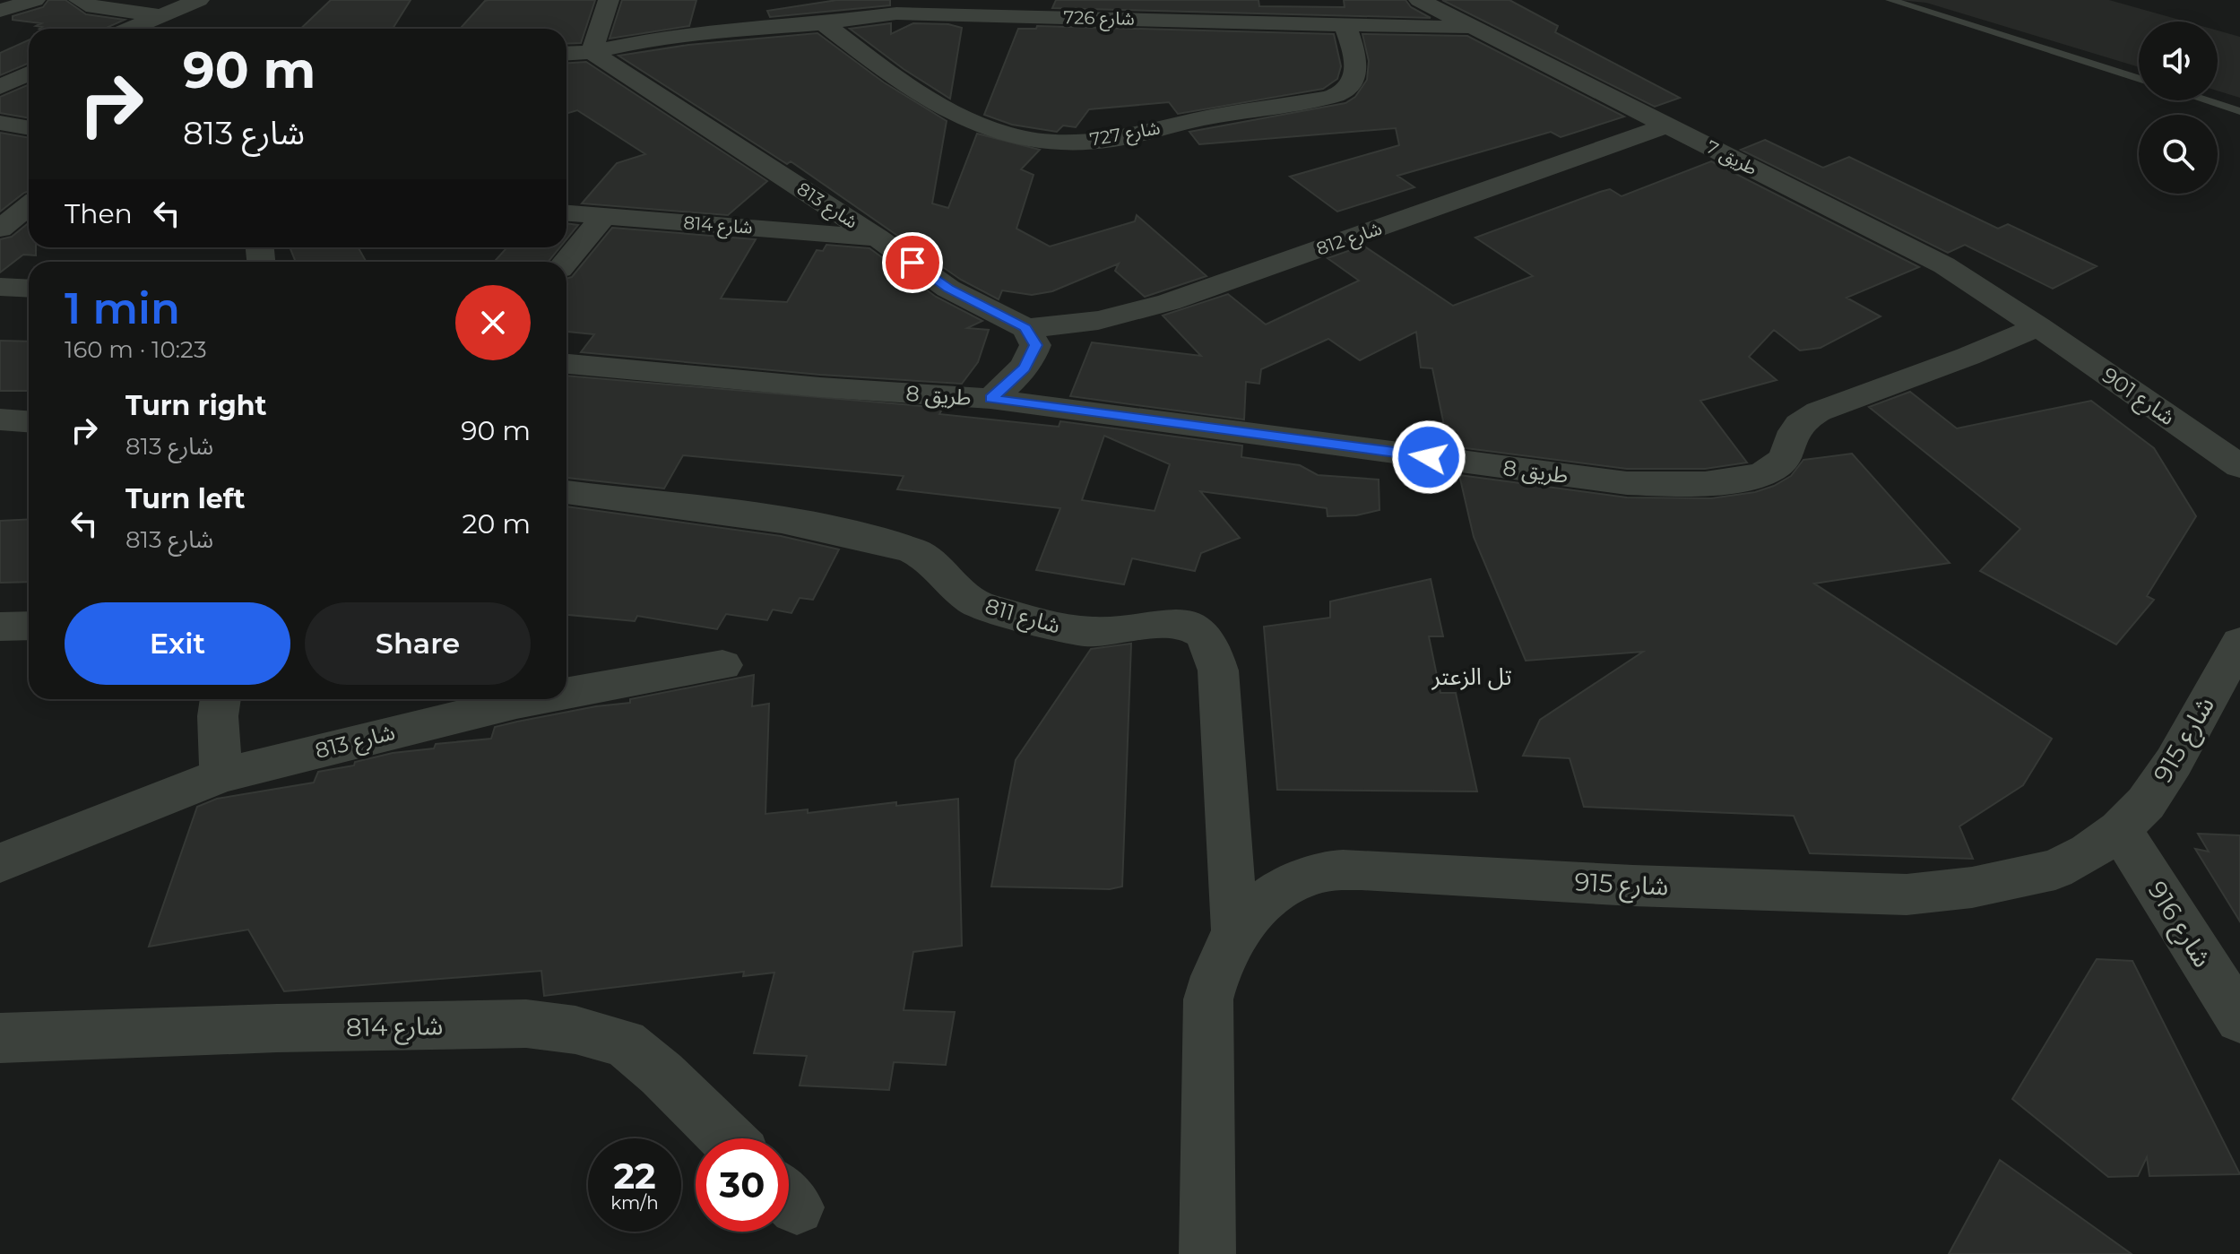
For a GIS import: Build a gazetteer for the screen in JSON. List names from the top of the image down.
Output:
{
  "streets": {
    "street": [
      "شارع 726",
      "شارع 727",
      "7 طريق",
      "شارع 813",
      "شارع 814",
      "شارع 812",
      "طريق 8",
      "شارع 901",
      "شارع 811",
      "شارع 915",
      "شارع 916"
    ]
  },
  "crossings": [
    ["شارع 726", "شارع 727"],
    ["شارع 726", "7 طريق"],
    ["شارع 726", "شارع 813"],
    ["7 طريق", "شارع 812"],
    ["7 طريق", "طريق 8"],
    ["7 طريق", "شارع 901"],
    ["شارع 813", "شارع 814"],
    ["شارع 813", "شارع 812"],
    ["طريق 8", "شارع 901"],
    ["شارع 811", "شارع 915"],
    ["شارع 915", "شارع 916"]
  ],
  "districts": ["تل الزعتر"],
  "page": {
    "turn": ["90 m", "شارع 813"],
    "then": "Then",
    "heading": ["1 min", "160 m · 10:23"],
    "list": [
      {
        "name": "Turn right",
        "note": "شارع 813",
        "value": "90 m"
      },
      {
        "name": "Turn left",
        "note": "شارع 813",
        "value": "20 m"
      }
    ],
    "buttons": ["Exit", "Share"],
    "speed": "22 km/h",
    "limit": "30"
  }
}
